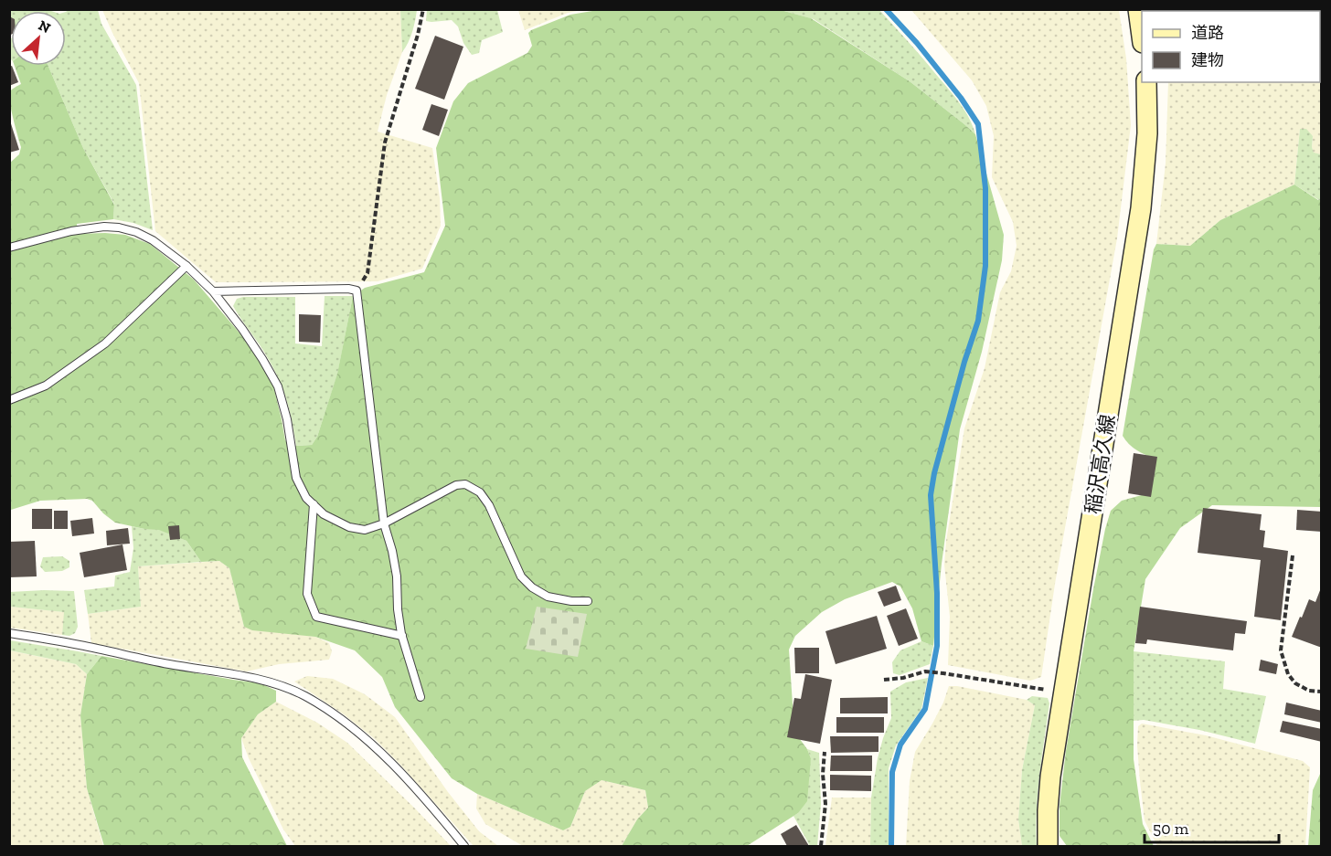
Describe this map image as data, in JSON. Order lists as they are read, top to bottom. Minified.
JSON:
{"streets":{"main road":["稲沢高久線"]},"legend":["道路","建物"],"scale_bar":"50 m","north":"top right"}
